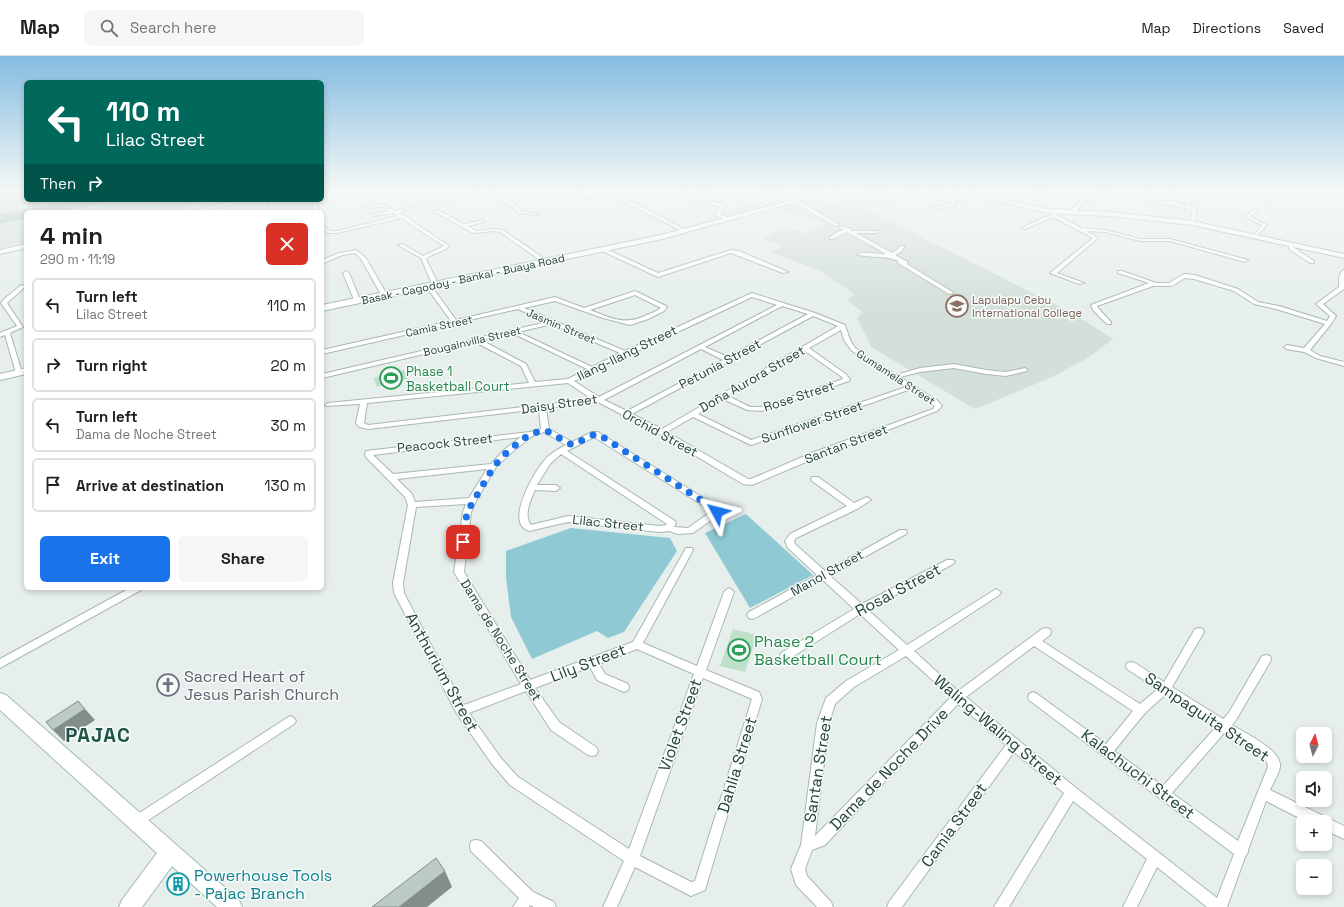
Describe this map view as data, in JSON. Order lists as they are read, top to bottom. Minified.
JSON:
{"streets":{"street":["Basak - Cagodoy - Bankal - Buaya Road","Camia Street","Jasmin Street","Bougainvilla Street","Ilang-Ilang Street","Petunia Street","Gumamela Street","Doña Aurora Street","Rose Street","Daisy Street","Sunflower Street","Orchid Street","Peacock Street","Santan Street","Lilac Street","Manol Street","Rosal Street","Dama de Noche Street","Lily Street","Anthurium Street","Sampaguita Street","Violet Street","Waling-Waling Street","Dahlia Street","Dama de Noche Drive","Kalachuchi Street"]},"crossings":[["Camia Street","Jasmin Street"],["Camia Street","Waling-Waling Street"],["Jasmin Street","Bougainvilla Street"],["Jasmin Street","Ilang-Ilang Street"],["Ilang-Ilang Street","Daisy Street"],["Ilang-Ilang Street","Orchid Street"],["Petunia Street","Orchid Street"],["Gumamela Street","Doña Aurora Street"],["Gumamela Street","Sunflower Street"],["Gumamela Street","Santan Street"],["Doña Aurora Street","Rose Street"],["Doña Aurora Street","Sunflower Street"],["Doña Aurora Street","Orchid Street"],["Daisy Street","Orchid Street"],["Orchid Street","Santan Street"],["Peacock Street","Dama de Noche Street"],["Santan Street","Waling-Waling Street"],["Santan Street","Dama de Noche Drive"],["Manol Street","Waling-Waling Street"],["Rosal Street","Waling-Waling Street"],["Dama de Noche Street","Lily Street"],["Lily Street","Anthurium Street"],["Lily Street","Dahlia Street"],["Anthurium Street","Violet Street"],["Anthurium Street","Dahlia Street"],["Sampaguita Street","Waling-Waling Street"],["Sampaguita Street","Kalachuchi Street"],["Violet Street","Dahlia Street"],["Waling-Waling Street","Dama de Noche Drive"]],"districts":["PAJAC"],"places":{"school or university":["Lapulapu Cebu International College"],"sports":["Phase 1 Basketball Court","Phase 2 Basketball Court"],"church":["Sacred Heart of Jesus Parish Church"],"building":["Powerhouse Tools - Pajac Branch"]},"north":"top","page":{"header":"Map","search":"Search here","nav":["Map","Directions","Saved"],"turn":["110 m","Lilac Street"],"then":"Then","heading":["4 min","290 m · 11:19"],"list":[{"name":"Turn left","note":"Lilac Street","value":"110 m"},{"name":"Turn right","value":"20 m"},{"name":"Turn left","note":"Dama de Noche Street","value":"30 m"},{"name":"Arrive at destination","value":"130 m"}],"buttons":["Exit","Share"],"map_buttons":["+","−"]}}
